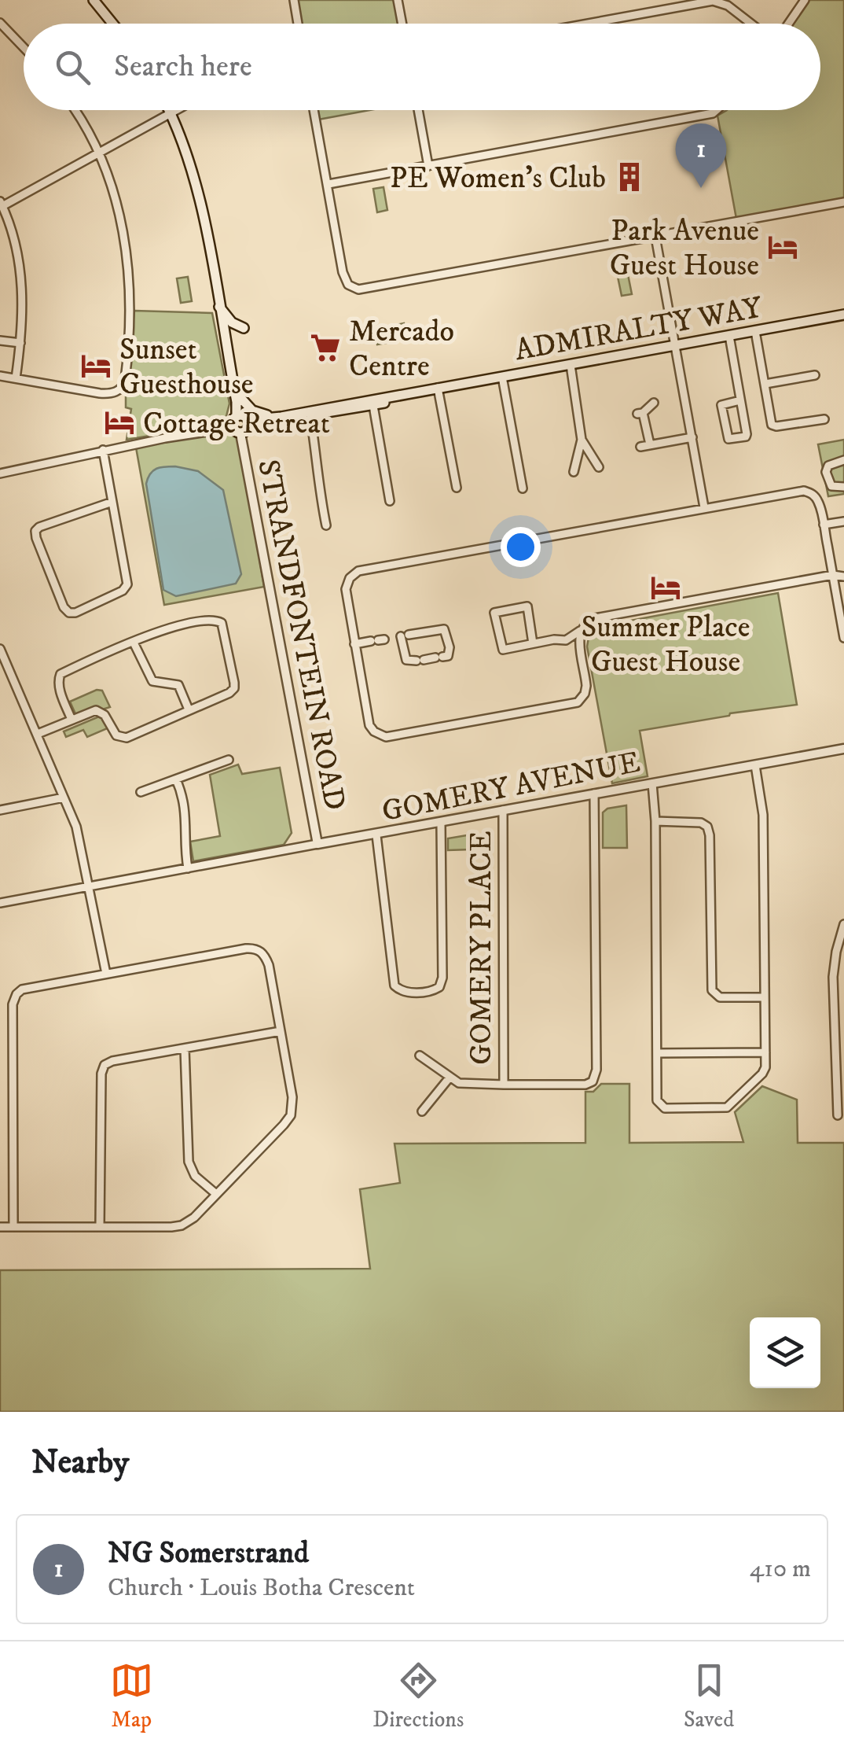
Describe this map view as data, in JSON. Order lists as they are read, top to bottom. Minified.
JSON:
{"streets":{"main road":["ADMIRALTY WAY","STRANDFONTEIN ROAD"],"street":["GOMERY AVENUE","GOMERY PLACE"]},"crossings":[["ADMIRALTY WAY","STRANDFONTEIN ROAD"],["STRANDFONTEIN ROAD","GOMERY AVENUE"],["GOMERY AVENUE","GOMERY PLACE"]],"places":{"building":["PE Women’s Club"],"hotel":["Park Avenue Guest House","Sunset Guesthouse","Cottage Retreat","Summer Place Guest House"],"supermarket":["Mercado Centre"]},"page":{"search":"Search here","pins":"1","heading":"Nearby","list":[{"mark":"1","name":"NG Somerstrand","note":"Church · Louis Botha Crescent","value":"410 m"}],"nav":["Map","Directions","Saved"]}}
